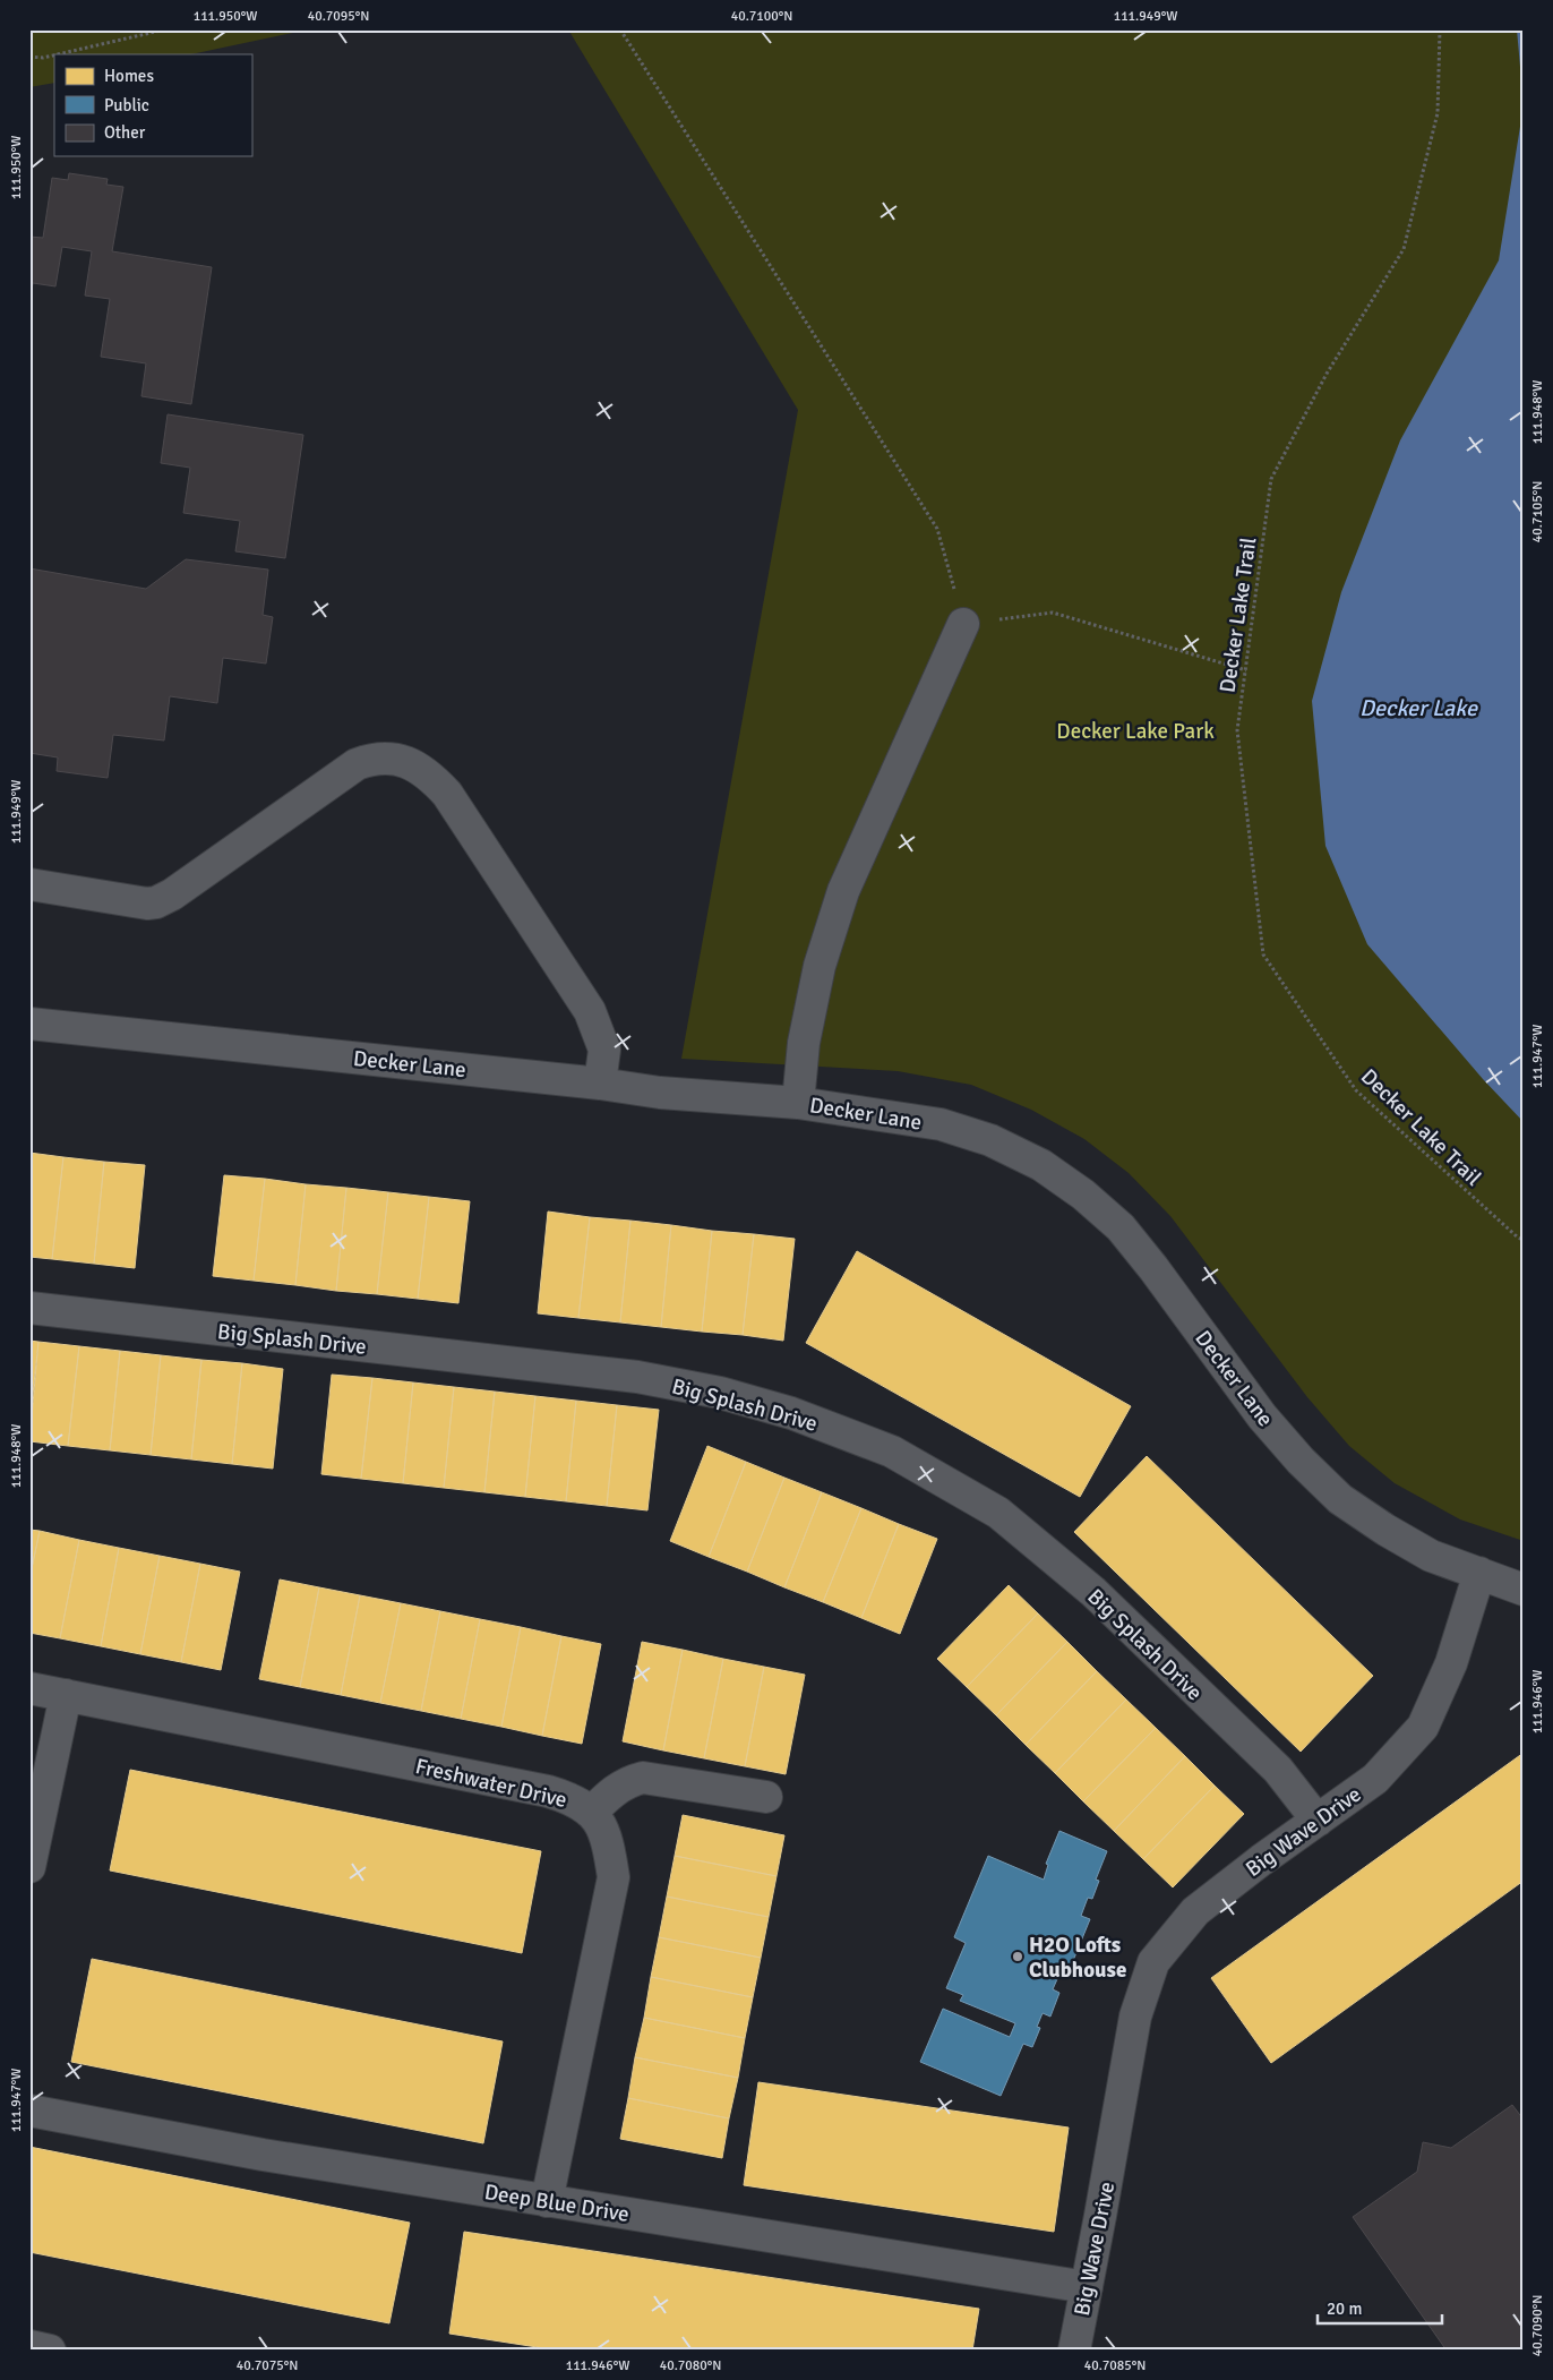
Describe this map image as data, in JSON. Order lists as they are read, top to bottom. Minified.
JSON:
{"streets":{"street":["Decker Lane","Big Splash Drive","Freshwater Drive","Big Wave Drive","Deep Blue Drive"],"path":["Decker Lake Trail"]},"crossings":[["Decker Lane","Big Wave Drive"],["Big Splash Drive","Big Wave Drive"],["Freshwater Drive","Deep Blue Drive"],["Big Wave Drive","Deep Blue Drive"]],"water":["Decker Lake"],"parks":["Decker Lake Park"],"places":["H2O Lofts Clubhouse"],"legend":["Homes","Public","Other"],"scale_bar":"20 m","coordinates":["111.950°W","40.7095°N","40.7100°N","111.949°W","111.948°W","40.7105°N","111.947°W","111.946°W","40.7090°N","40.7075°N","40.7080°N","40.7085°N"]}
